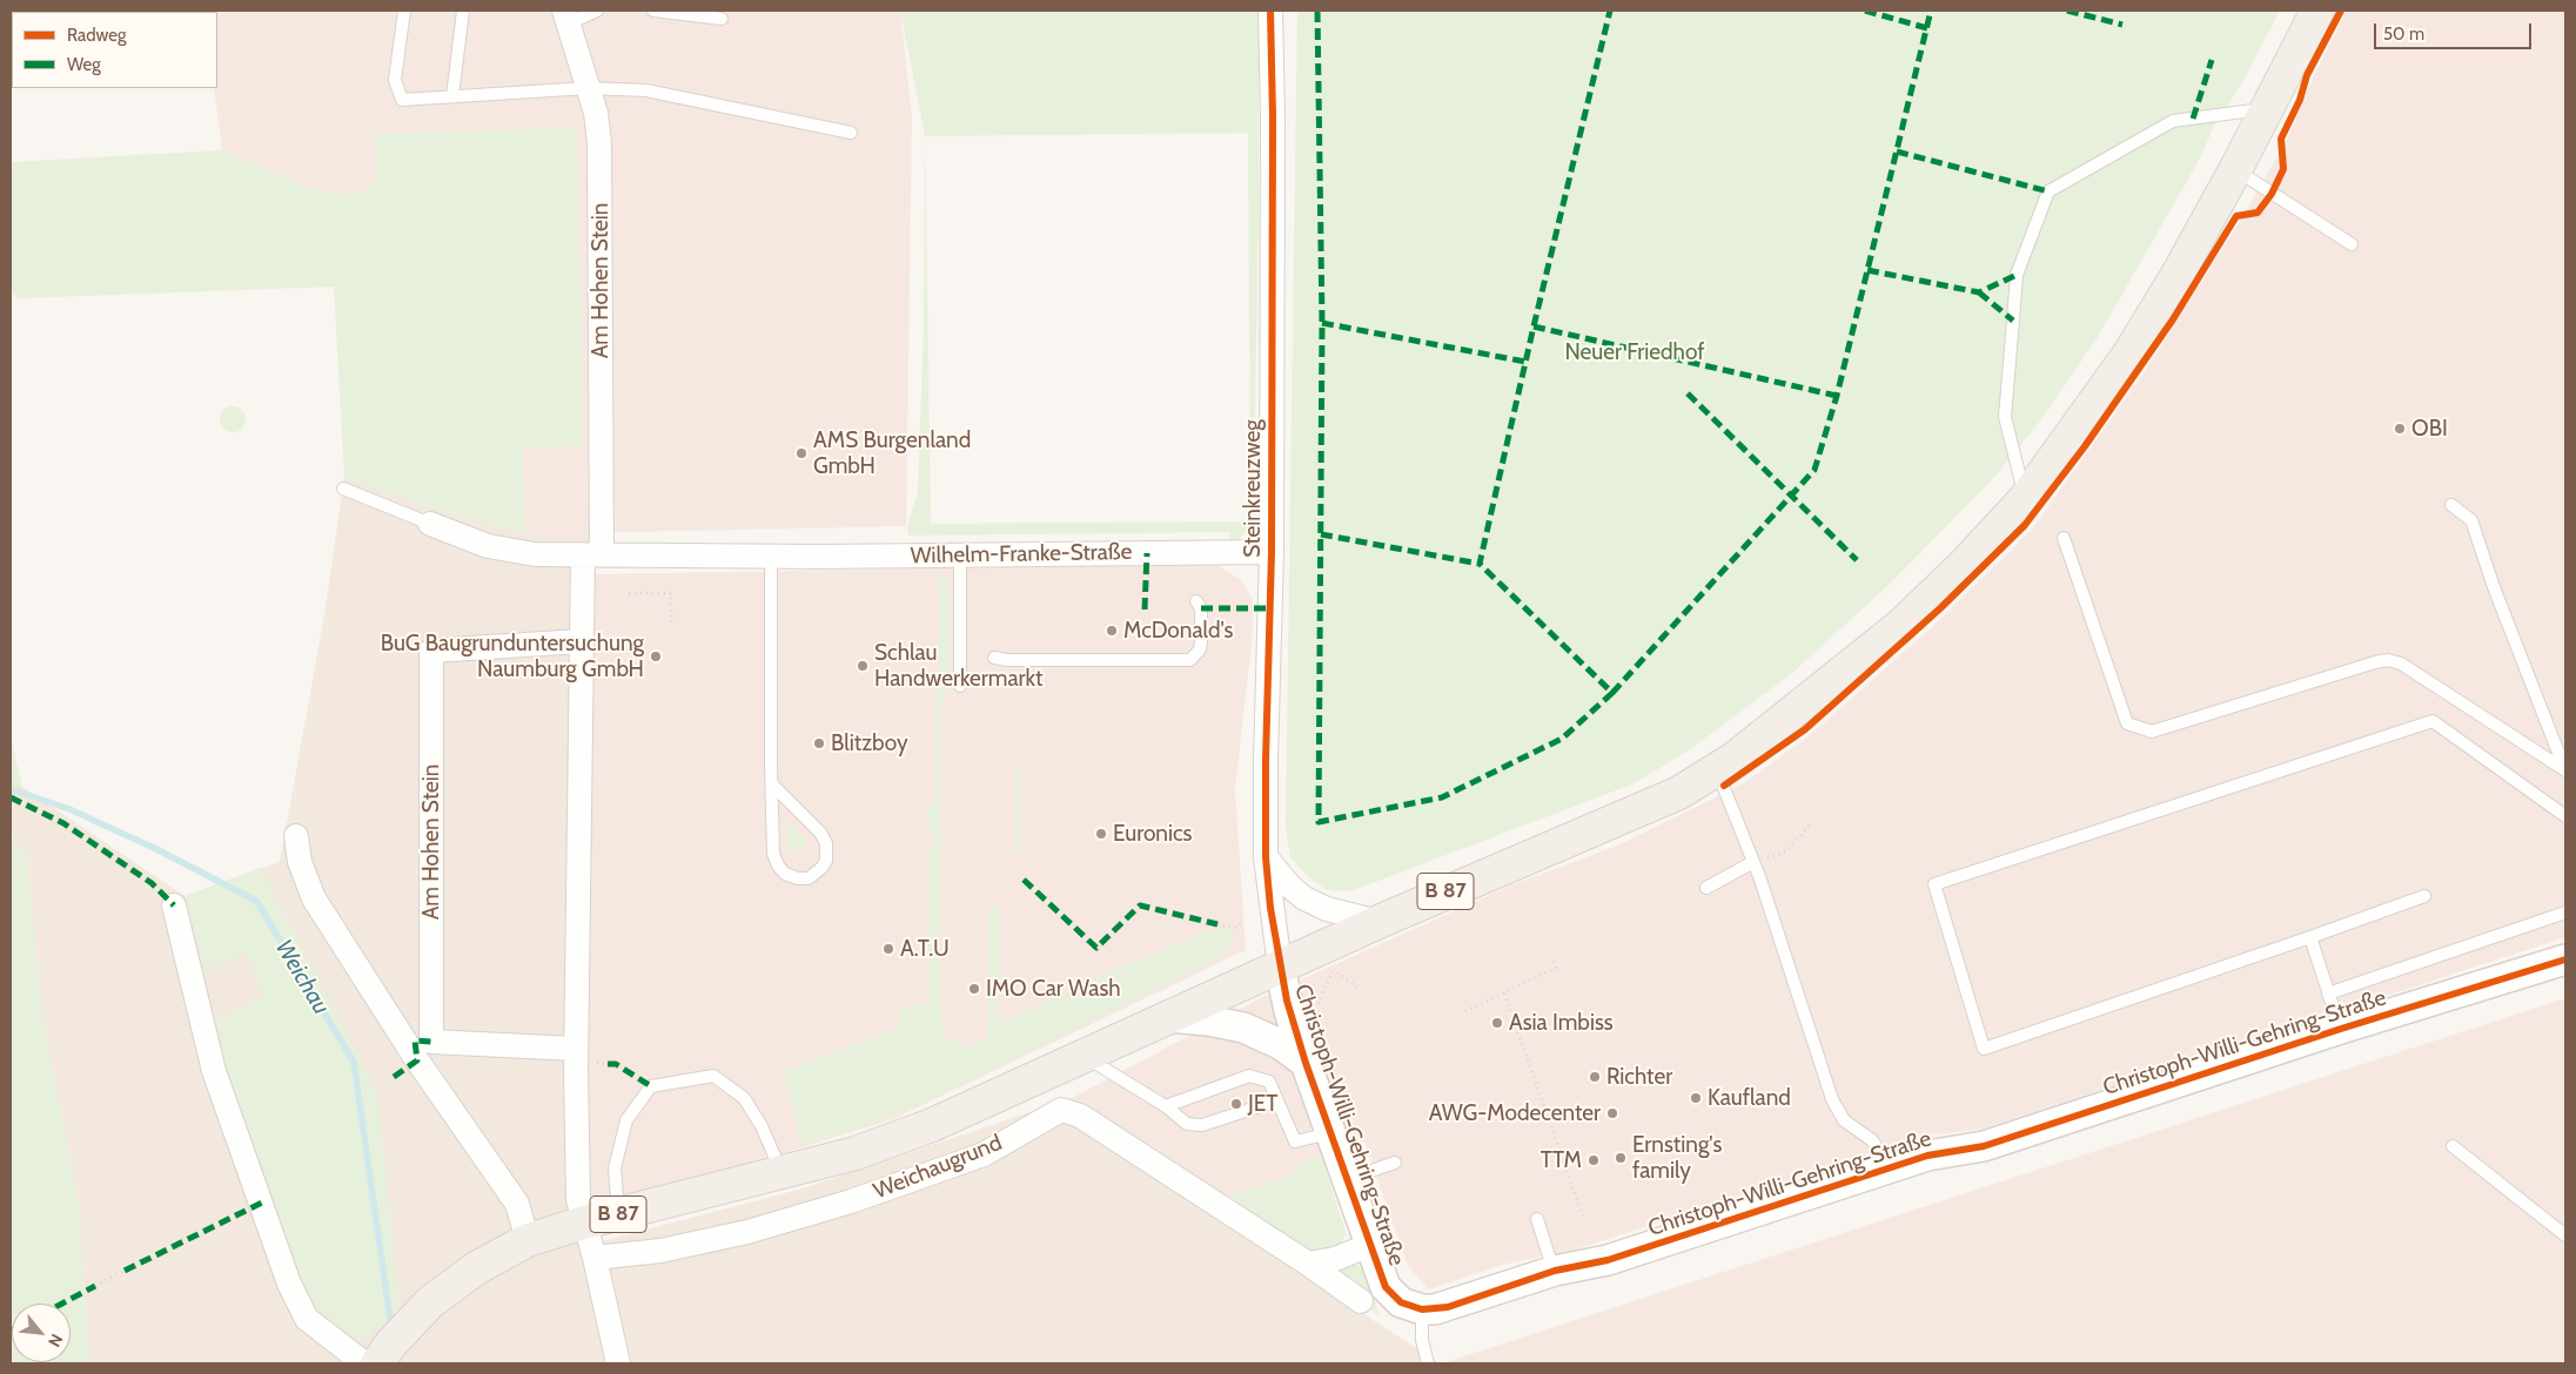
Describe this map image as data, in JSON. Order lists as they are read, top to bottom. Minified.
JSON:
{"streets":{"main road":["B 87"],"street":["Am Hohen Stein","Steinkreuzweg","Wilhelm-Franke-Straße","Christoph-Willi-Gehring-Straße","Weichaugrund"]},"crossings":[["Am Hohen Stein","Wilhelm-Franke-Straße"],["Am Hohen Stein","B 87"],["Steinkreuzweg","Wilhelm-Franke-Straße"],["Steinkreuzweg","B 87"],["Steinkreuzweg","Christoph-Willi-Gehring-Straße"],["B 87","Christoph-Willi-Gehring-Straße"]],"water":["Weichau"],"parks":["Neuer Friedhof"],"places":["OBI","AMS Burgenland GmbH","McDonald's","BuG Baugrunduntersuchung Naumburg GmbH","Schlau Handwerkermarkt","Blitzboy","Euronics","A.T.U","IMO Car Wash","Asia Imbiss","Richter","Kaufland","JET","AWG-Modecenter","Ernsting's family","TTM"],"legend":["Radweg","Weg"],"scale_bar":"50 m","north":"bottom right"}
